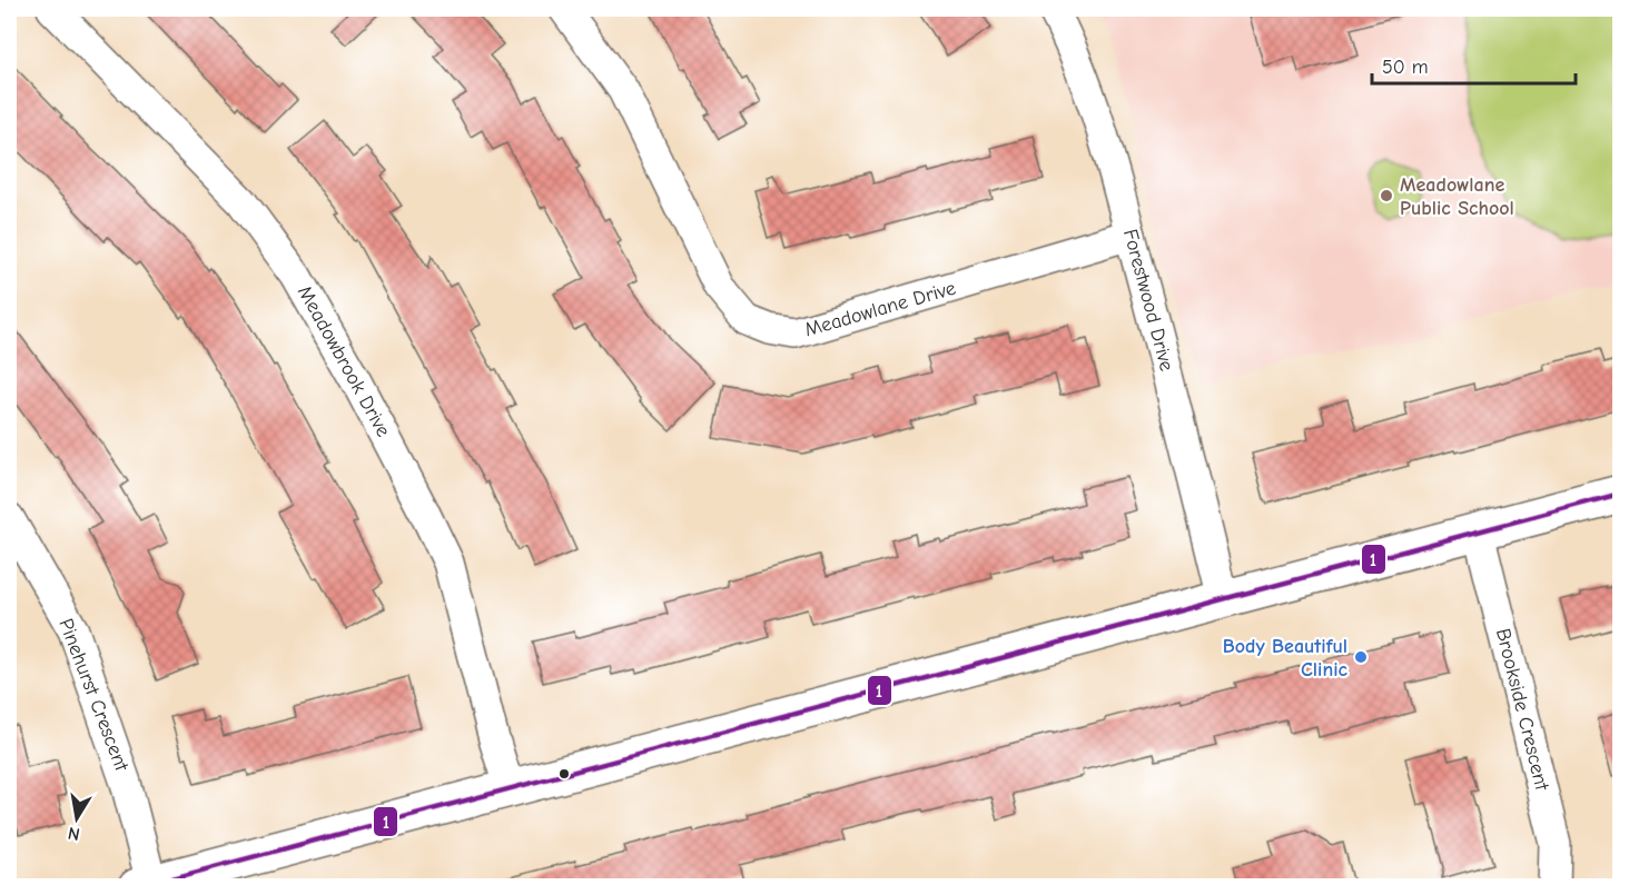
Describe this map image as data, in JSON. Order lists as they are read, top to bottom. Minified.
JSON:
{"streets":{"street":["Forestwood Drive","Meadowlane Drive","Meadowbrook Drive","Pinehurst Crescent","Brookside Crescent"]},"crossings":[["Forestwood Drive","Meadowlane Drive"]],"places":["Meadowlane Public School","Body Beautiful Clinic"],"lines":["transit line 1"],"scale_bar":"50 m","north":"bottom"}
